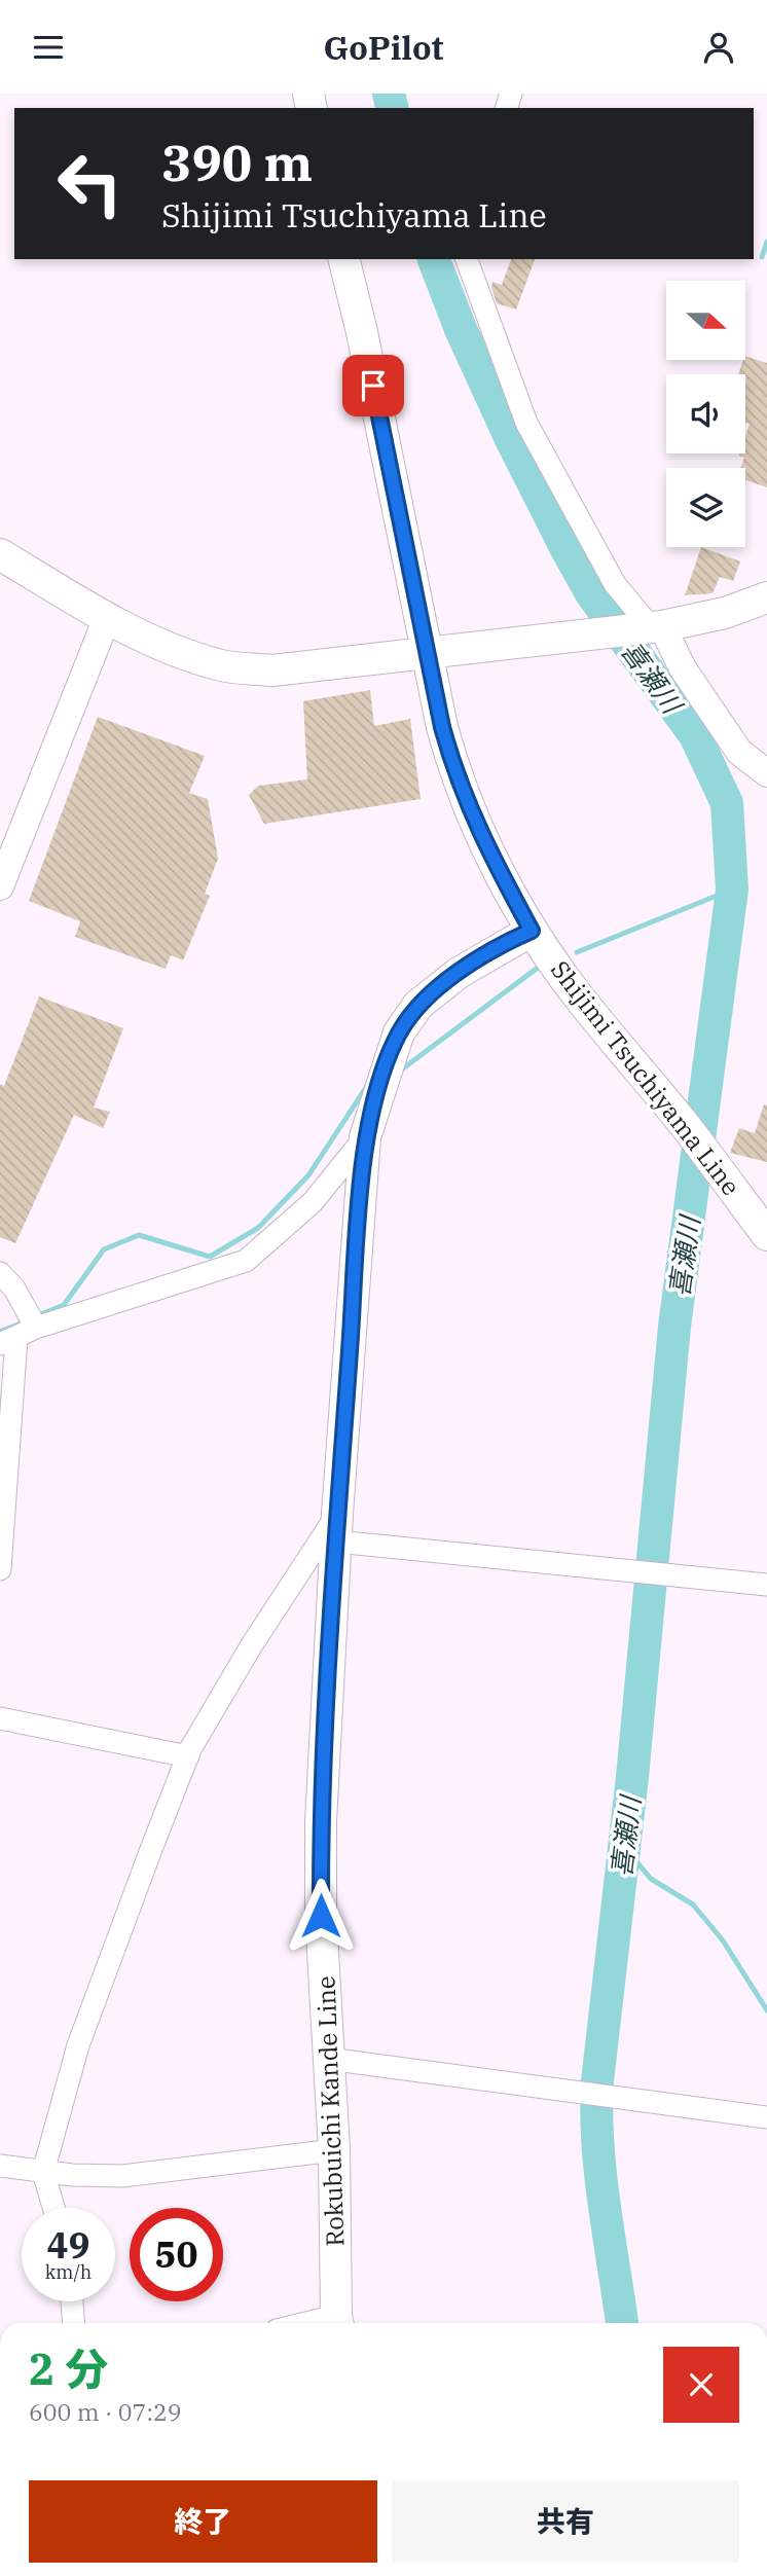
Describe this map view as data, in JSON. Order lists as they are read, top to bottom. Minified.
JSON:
{"streets":{"main road":["Shijimi Tsuchiyama Line","Rokubuichi Kande Line"]},"crossings":[["Shijimi Tsuchiyama Line","Rokubuichi Kande Line"]],"water":["喜瀬川"],"north":"right","page":{"header":"GoPilot","turn":["390 m","Shijimi Tsuchiyama Line"],"speed":"49 km/h","limit":"50","heading":["2 分","600 m · 07:29"],"buttons":["終了","共有"]}}
